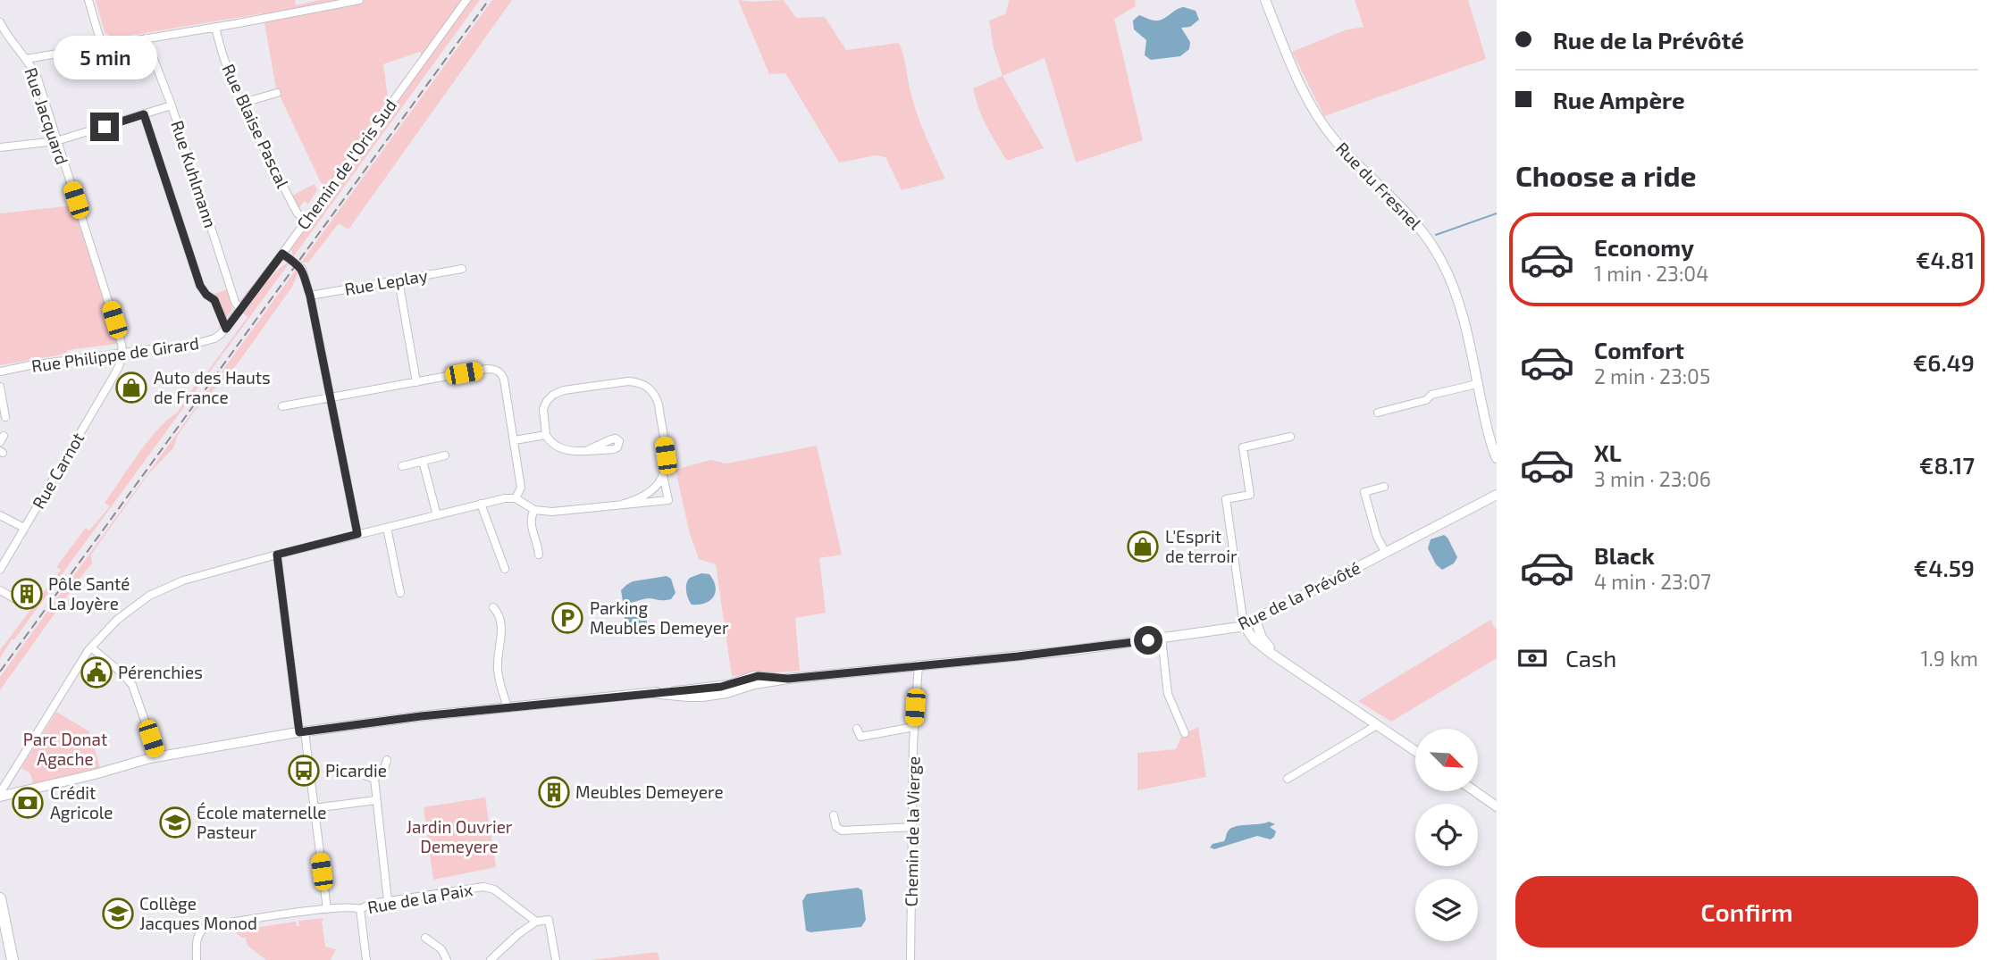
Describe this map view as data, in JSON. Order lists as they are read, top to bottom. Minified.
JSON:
{"streets":{"street":["Rue Jacquard","Rue Blaise Pascal","Chemin de l'Oris Sud","Rue Kuhlmann","Rue du Fresnel","Rue Leplay","Rue Philippe de Girard","Rue Carnot","Rue de la Prévôté","Chemin de la Vierge","Rue de la Paix"]},"crossings":[["Rue Jacquard","Rue Philippe de Girard"],["Rue Jacquard","Rue Carnot"],["Rue Blaise Pascal","Chemin de l'Oris Sud"],["Chemin de l'Oris Sud","Rue Kuhlmann"],["Chemin de l'Oris Sud","Rue Philippe de Girard"],["Rue Philippe de Girard","Rue Carnot"],["Rue de la Prévôté","Chemin de la Vierge"]],"parks":["Parc Donat Agache","Jardin Ouvrier Demeyere"],"places":{"shop":["Auto des Hauts de France","L'Esprit de terroir"],"building":["Pôle Santé La Joyère","Meubles Demeyere"],"parking":["Parking Meubles Demeyer"],"public building":["Pérenchies"],"bus stop":["Picardie"],"bank":["Crédit Agricole"],"school or university":["École maternelle Pasteur","Collège Jacques Monod"]},"north":"bottom right","page":{"banner":["Rue de la Prévôté","Rue Ampère"],"bubble":"5 min","heading":"Choose a ride","list":[{"name":"Economy","note":"1 min · 23:04","value":"€4.81"},{"name":"Comfort","note":"2 min · 23:05","value":"€6.49"},{"name":"XL","note":"3 min · 23:06","value":"€8.17"},{"name":"Black","note":"4 min · 23:07","value":"€4.59"}],"pay":["Cash","1.9 km"],"buttons":"Confirm"}}
